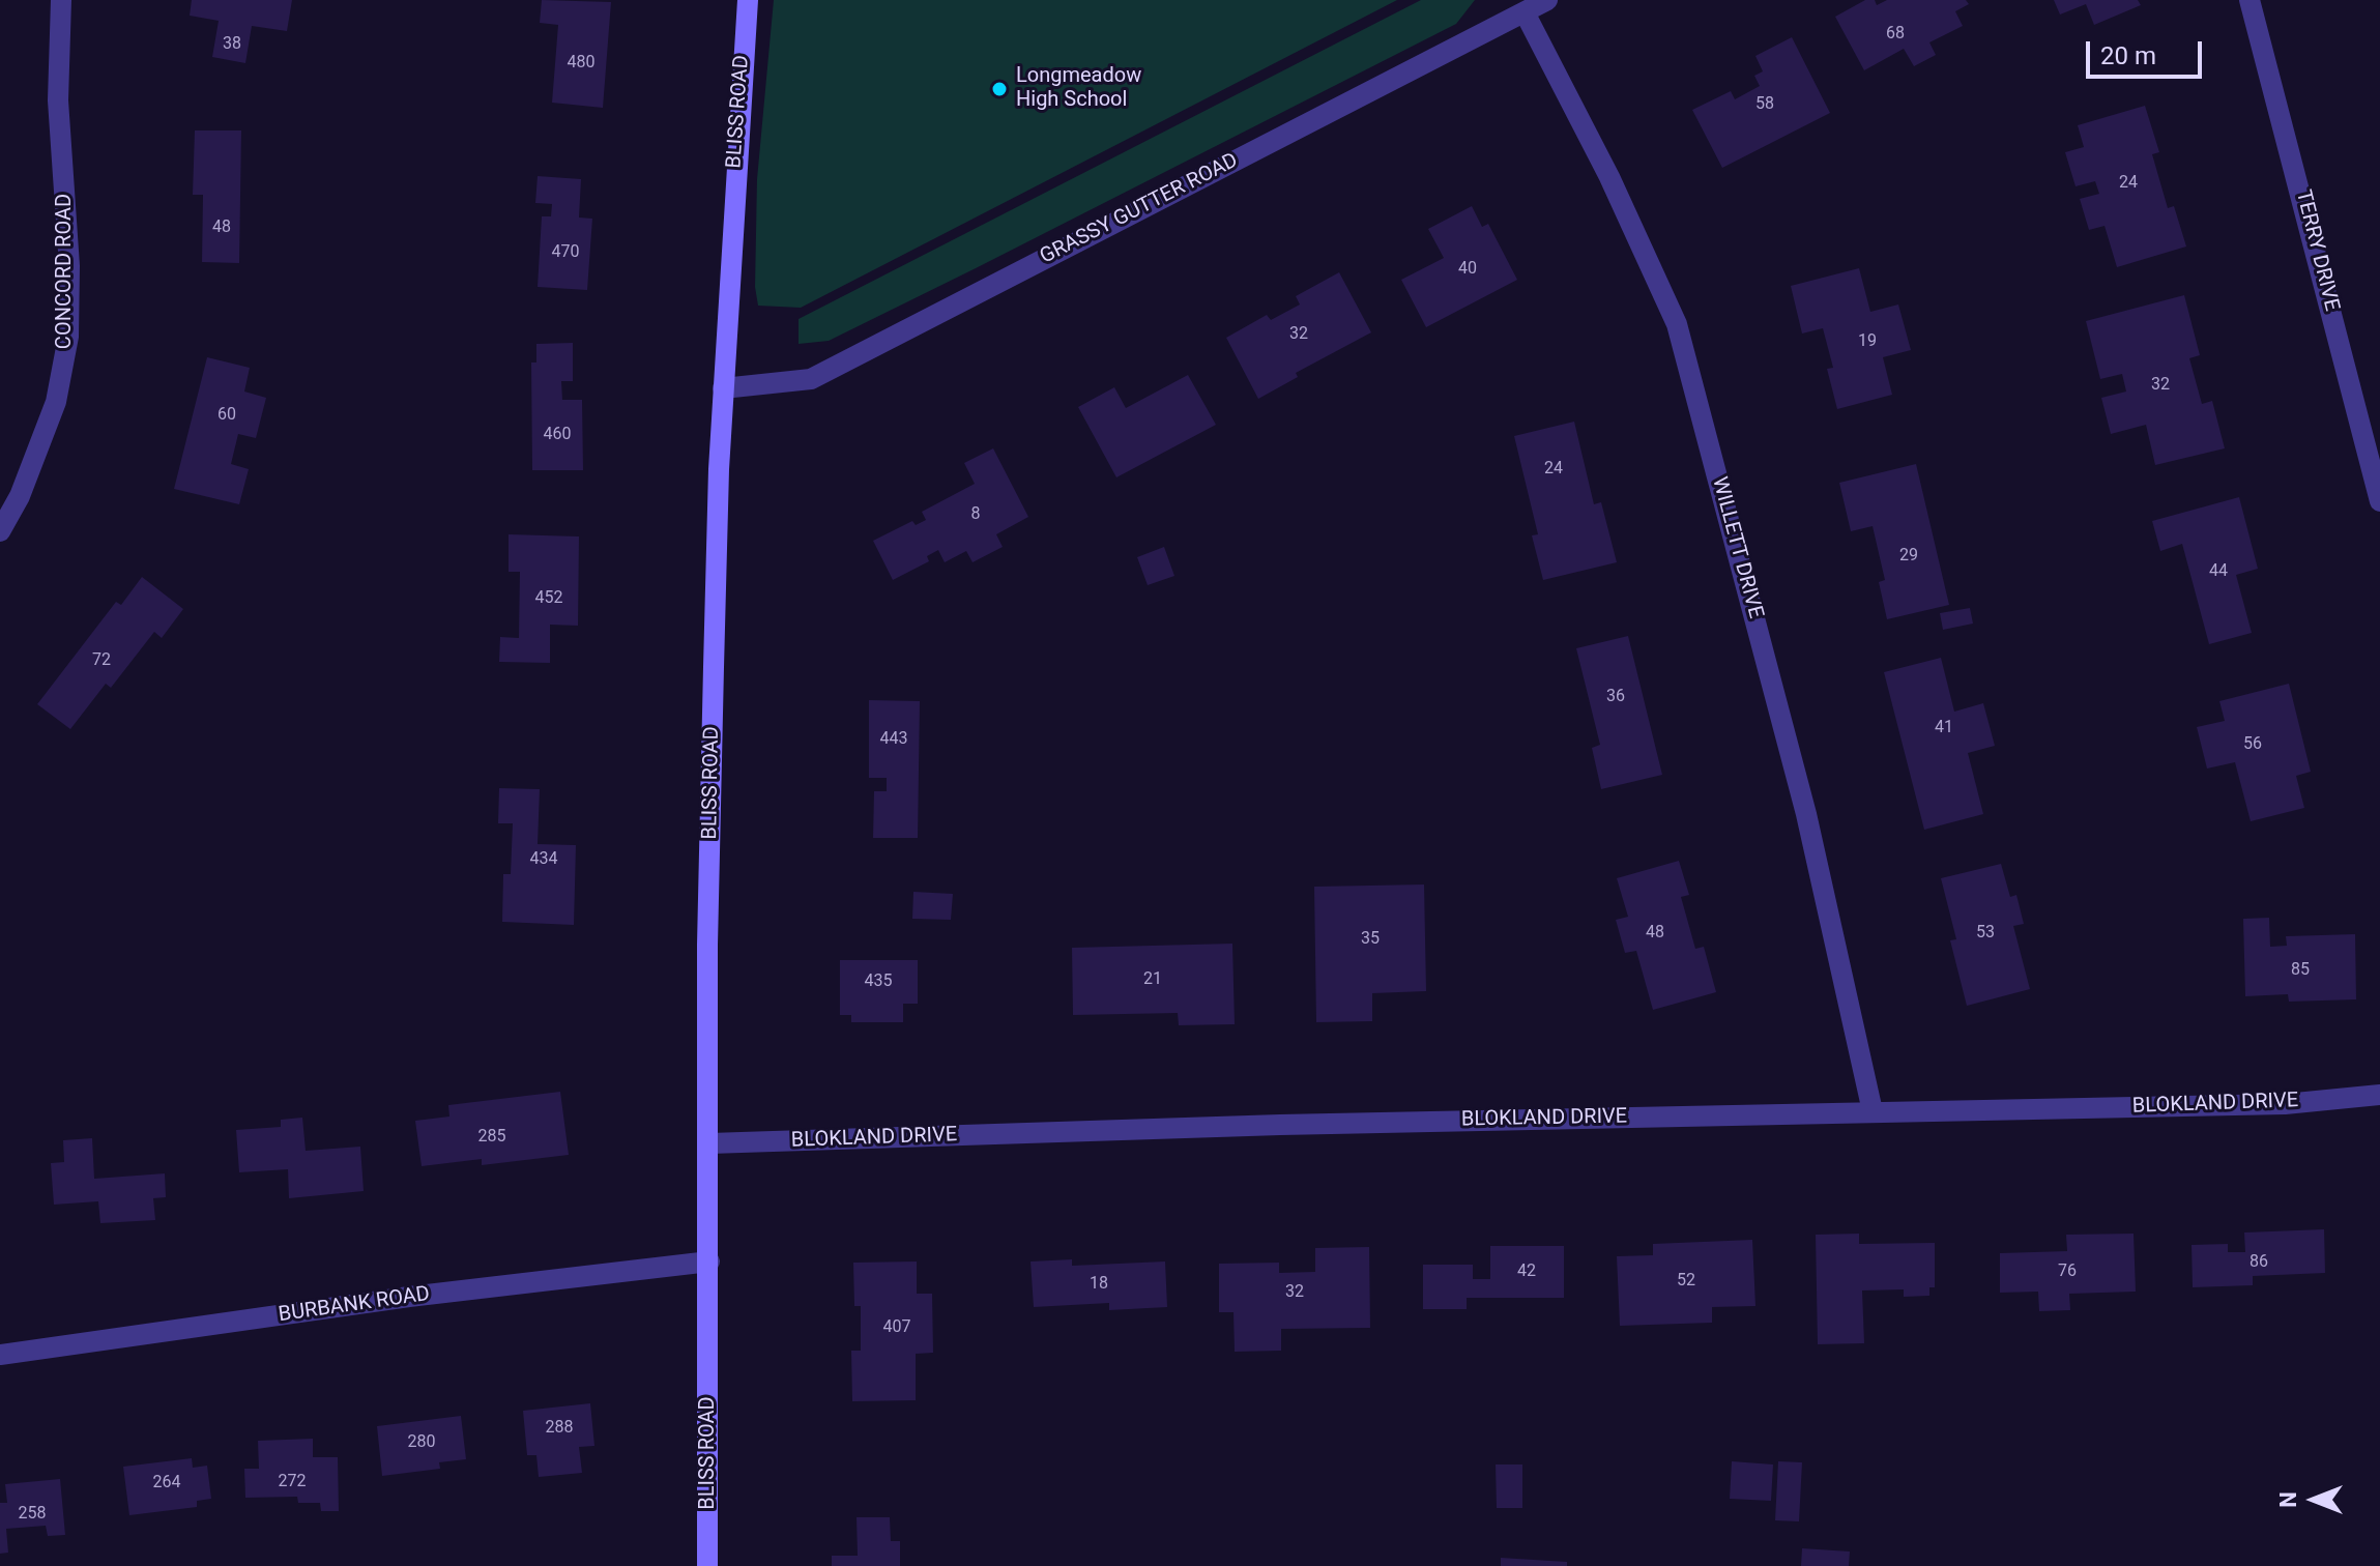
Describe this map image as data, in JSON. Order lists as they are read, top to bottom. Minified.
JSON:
{"streets":{"main road":["BLISS ROAD"],"street":["GRASSY GUTTER ROAD","TERRY DRIVE","CONCORD ROAD","WILLETT DRIVE","BLOKLAND DRIVE","BURBANK ROAD"]},"crossings":[["BLISS ROAD","GRASSY GUTTER ROAD"],["BLISS ROAD","BLOKLAND DRIVE"],["BLISS ROAD","BURBANK ROAD"],["GRASSY GUTTER ROAD","WILLETT DRIVE"],["WILLETT DRIVE","BLOKLAND DRIVE"]],"places":["Longmeadow High School"],"house_numbers":["68","38","480","58","24","48","470","40","32","19","32","60","460","24","8","29","44","452","72","36","41","443","56","434","48","53","35","85","21","435","285","86","42","76","52","18","32","407","288","280","272","264","258"],"scale_bar":"20 m","north":"left"}
